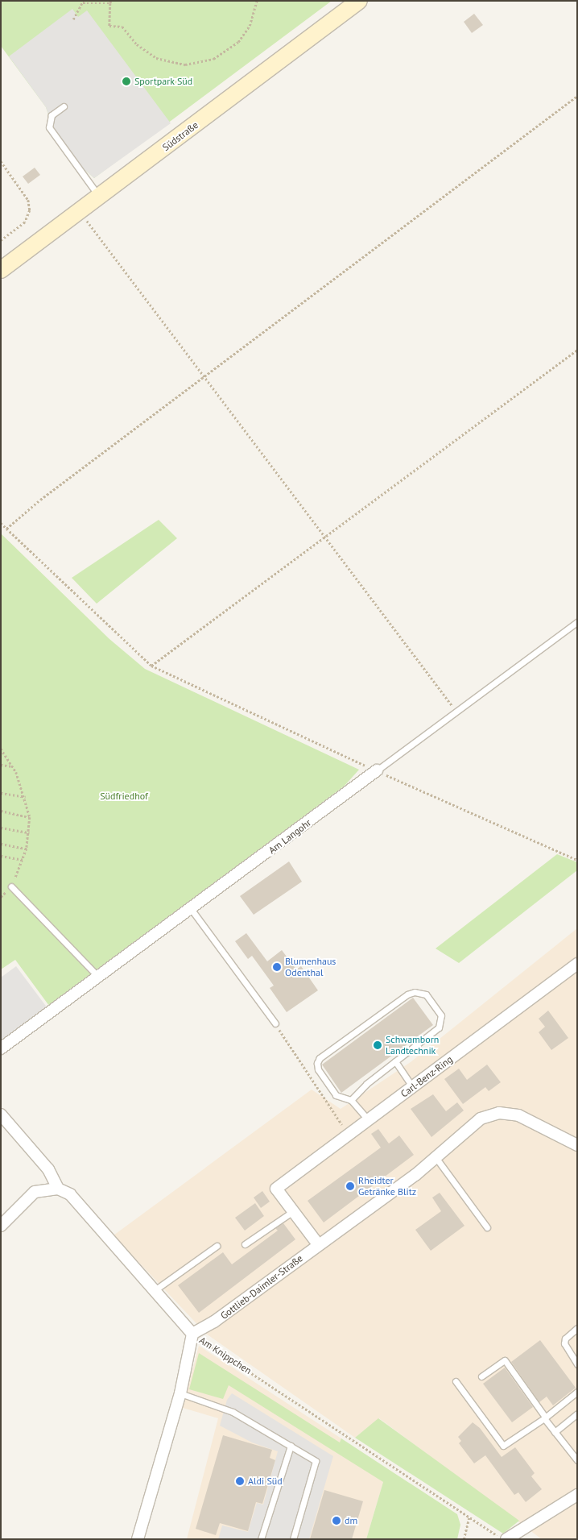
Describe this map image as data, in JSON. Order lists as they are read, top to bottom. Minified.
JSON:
{"streets":{"street":["Südstraße","Am Langohr","Carl-Benz-Ring","Gottlieb-Daimler-Straße","Am Knippchen"]},"crossings":[["Gottlieb-Daimler-Straße","Am Knippchen"]],"parks":["Südfriedhof"],"places":["Sportpark Süd","Blumenhaus Odenthal","Schwamborn Landtechnik","Rheidter Getränke Blitz","Aldi Süd","dm"]}
